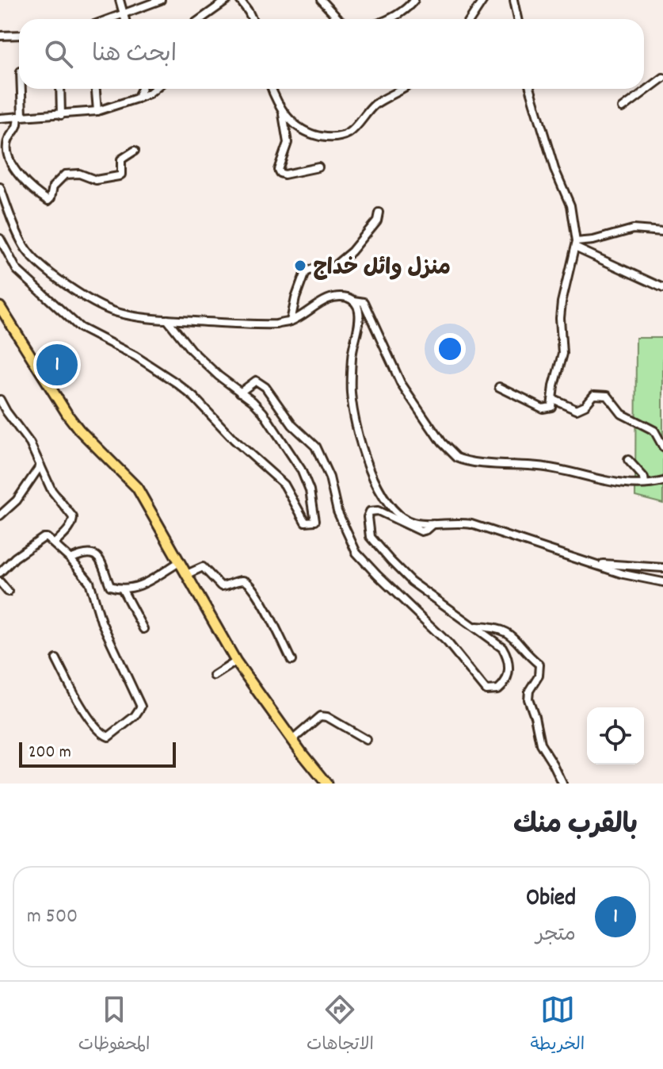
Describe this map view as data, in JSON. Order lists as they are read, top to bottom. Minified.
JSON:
{"places":["منزل وائل خداج"],"scale_bar":"200 m","page":{"search":"ابحث هنا","pins":"1","scale":"200 m","heading":"بالقرب منك","list":[{"mark":"1","name":"Obied","note":"متجر","value":"500 m"}],"nav":["الخريطة","الاتجاهات","المحفوظات"]}}
